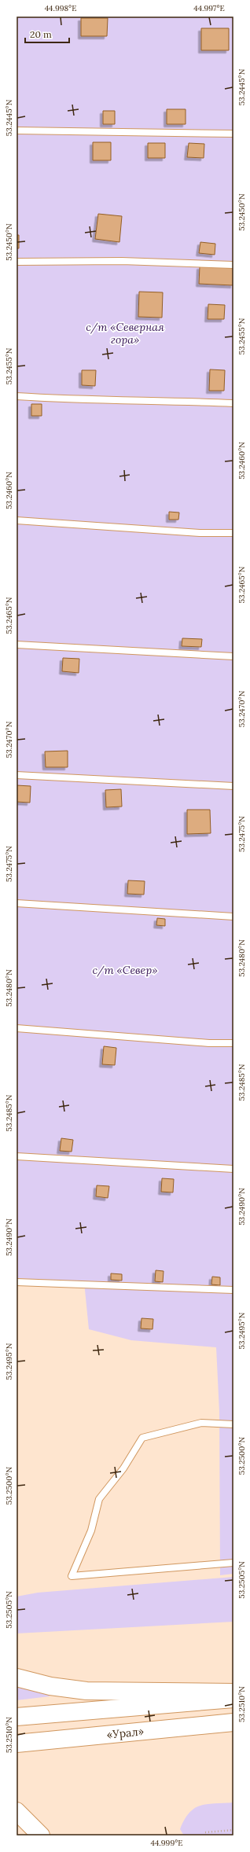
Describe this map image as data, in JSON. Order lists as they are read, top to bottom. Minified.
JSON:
{"streets":{"main road":["«Урал»"]},"parks":["с/т «Северная гора»","с/т «Север»"],"scale_bar":"20 m","coordinates":["44.998°E","44.997°E","53.2445°N","53.2450°N","53.2455°N","53.2460°N","53.2465°N","53.2470°N","53.2475°N","53.2480°N","53.2485°N","53.2490°N","53.2495°N","53.2500°N","53.2505°N","53.2510°N","44.999°E"]}
